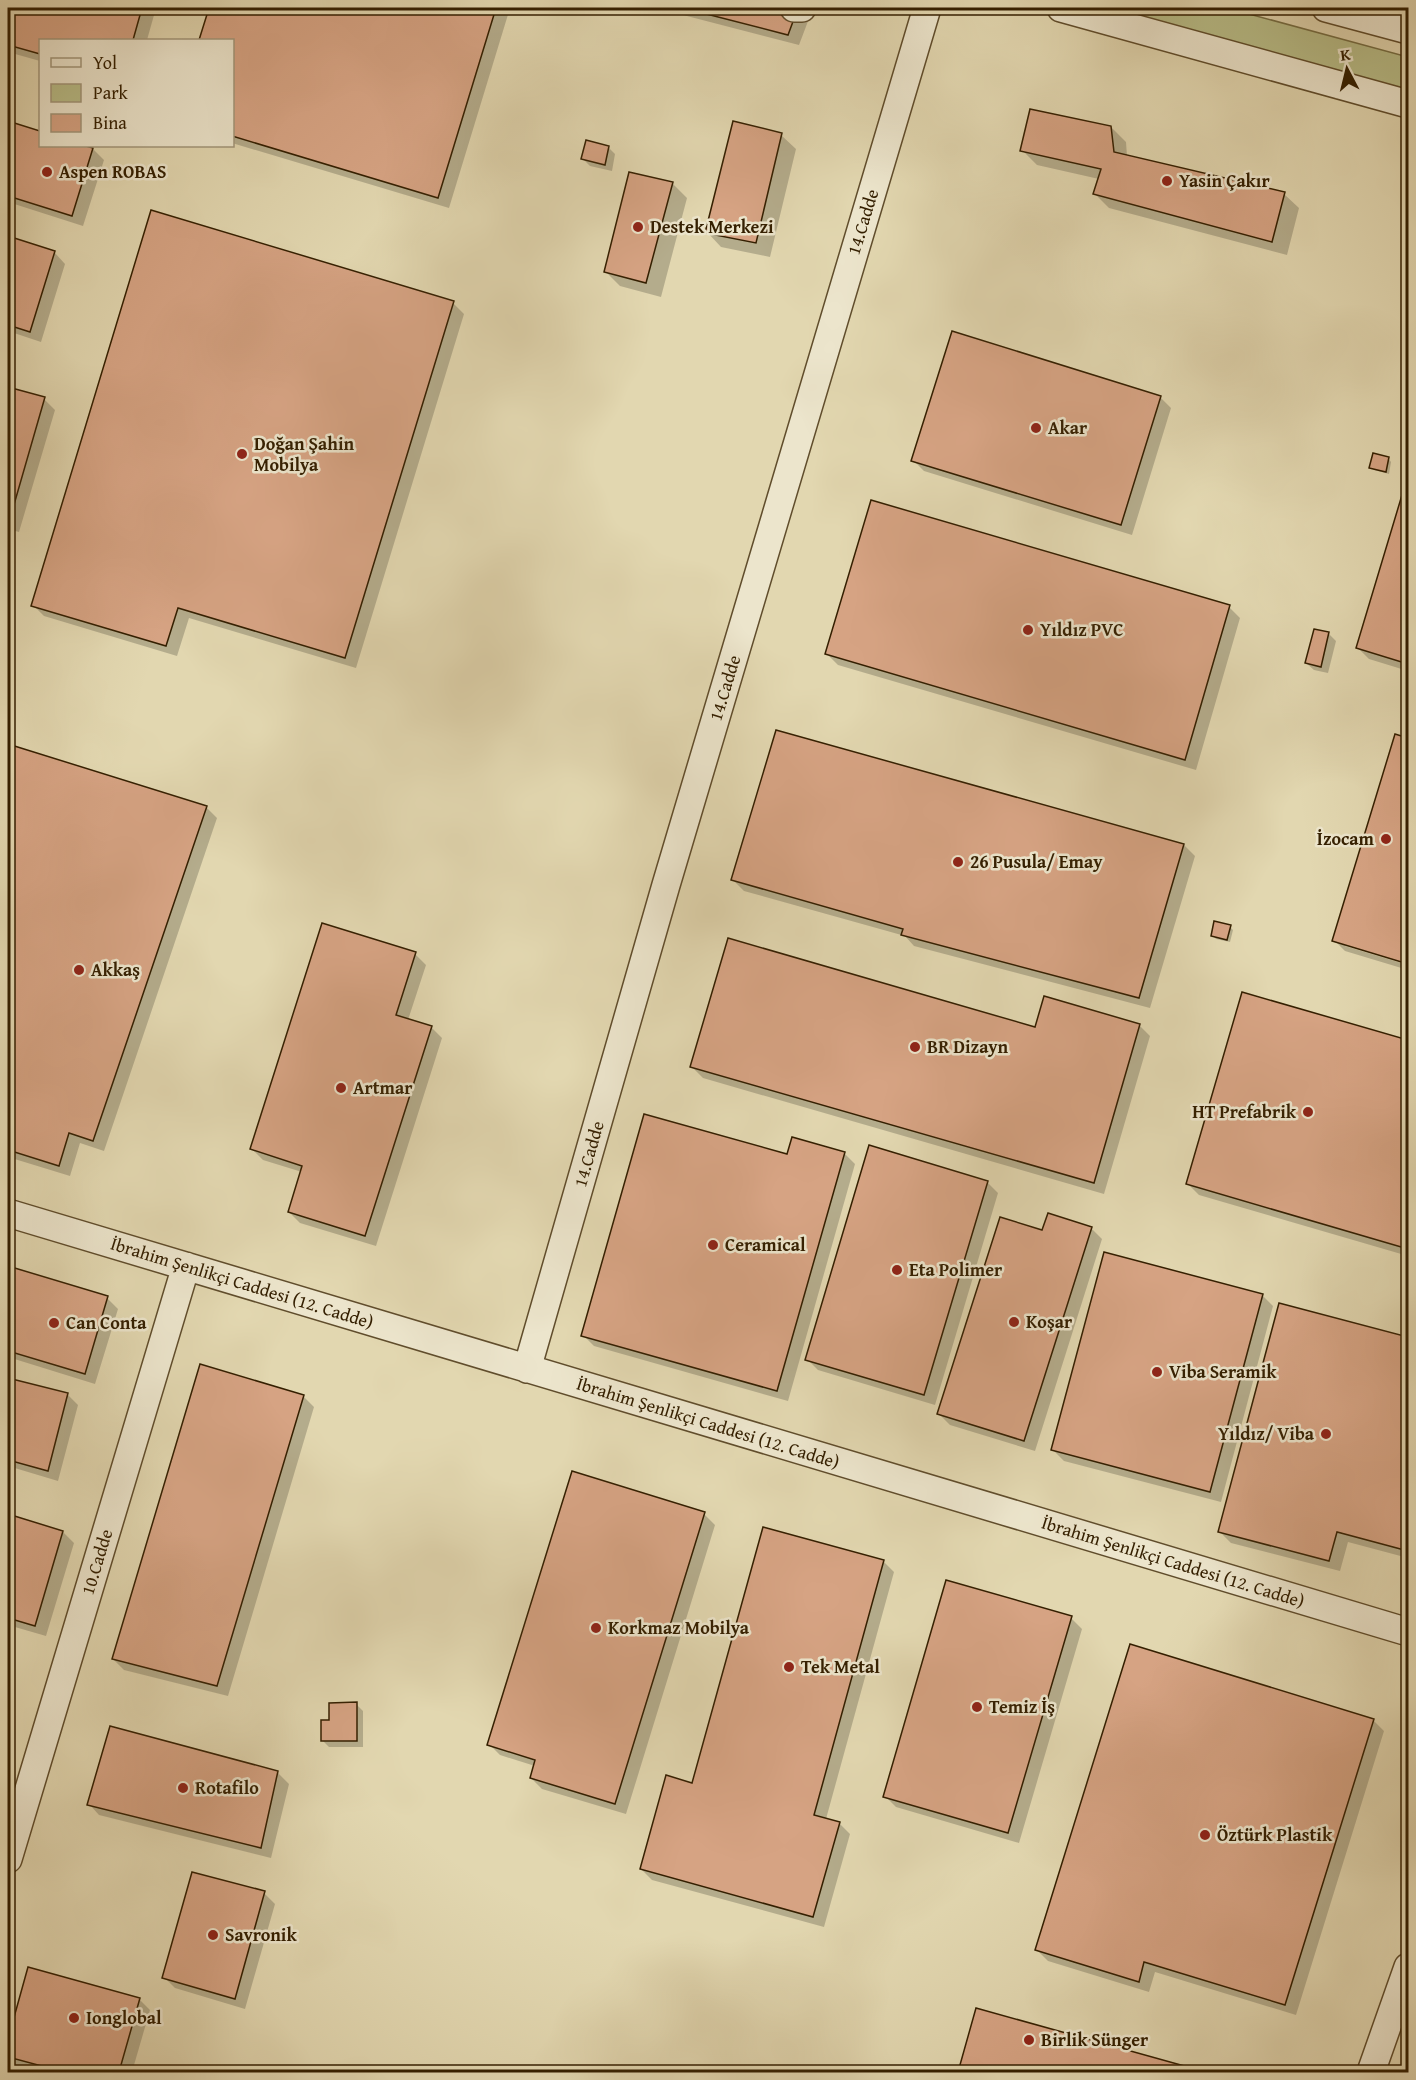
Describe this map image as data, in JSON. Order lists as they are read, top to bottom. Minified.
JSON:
{"streets":{"street":["14.Cadde","İbrahim Şenlikçi Caddesi (12. Cadde)","10.Cadde"]},"crossings":[["14.Cadde","İbrahim Şenlikçi Caddesi (12. Cadde)"],["İbrahim Şenlikçi Caddesi (12. Cadde)","10.Cadde"]],"places":["Aspen ROBAS","Yasin Çakır","Destek Merkezi","Akar","Doğan Şahin Mobilya","Yıldız PVC","İzocam","26 Pusula/ Emay","Akkaş","BR Dizayn","Artmar","HT Prefabrik","Ceramical","Eta Polimer","Koşar","Can Conta","Viba Seramik","Yıldız/ Viba","Korkmaz Mobilya","Tek Metal","Temiz İş","Rotafilo","Öztürk Plastik","Savronik","Ionglobal","Birlik Sünger"],"legend":["Yol","Park","Bina"],"north":"top"}
